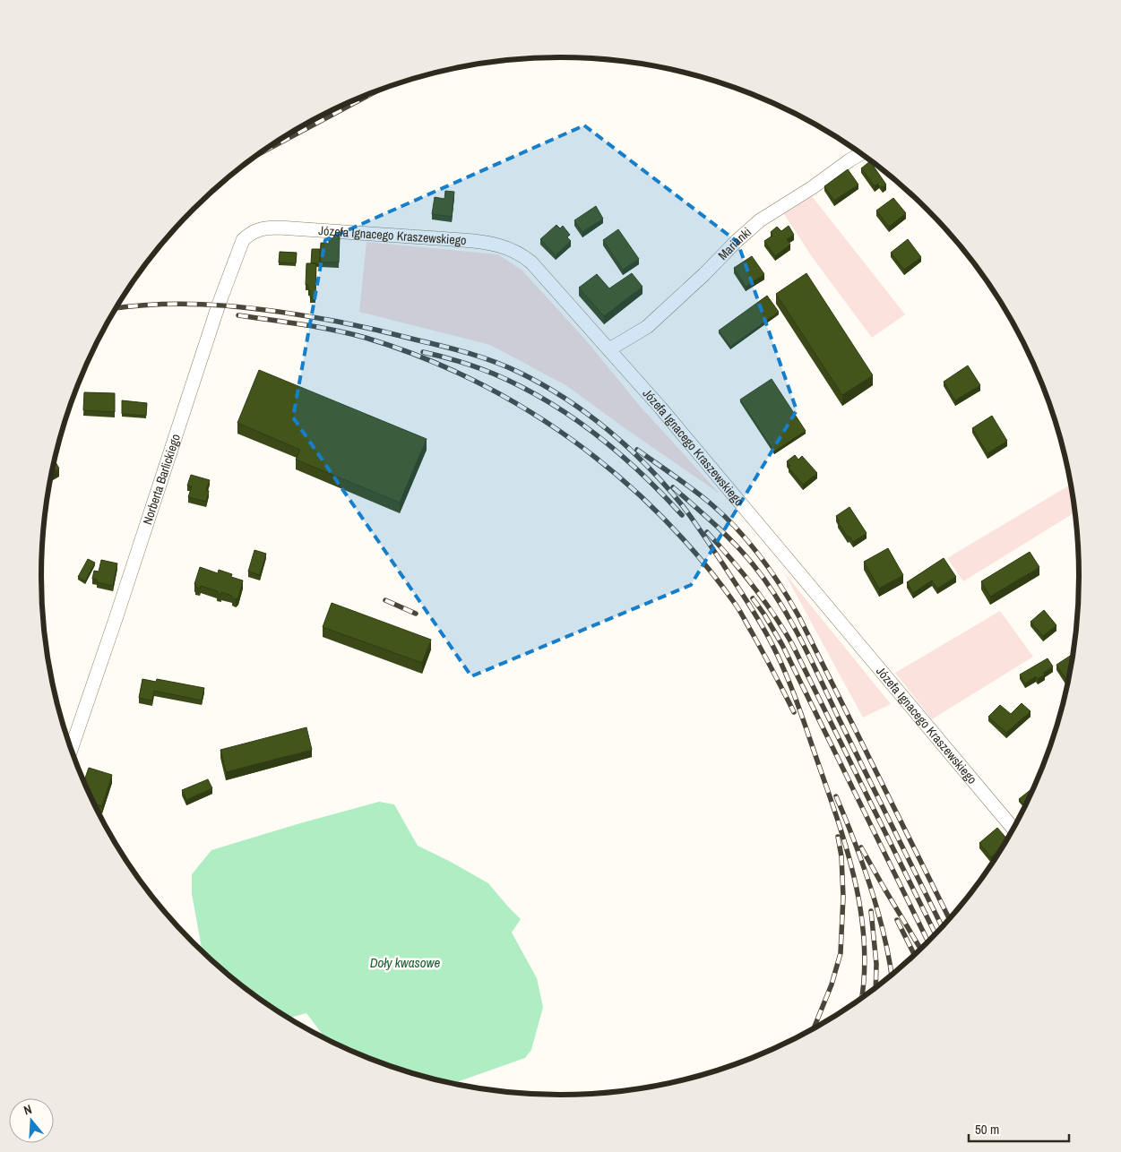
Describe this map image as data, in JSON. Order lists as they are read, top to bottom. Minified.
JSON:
{"streets":{"street":["Józefa Ignacego Kraszewskiego","Marianki","Norberta Barlickiego"]},"crossings":[["Józefa Ignacego Kraszewskiego","Marianki"],["Józefa Ignacego Kraszewskiego","Norberta Barlickiego"]],"water":["Doły kwasowe"],"scale_bar":"50 m","north":"top"}
